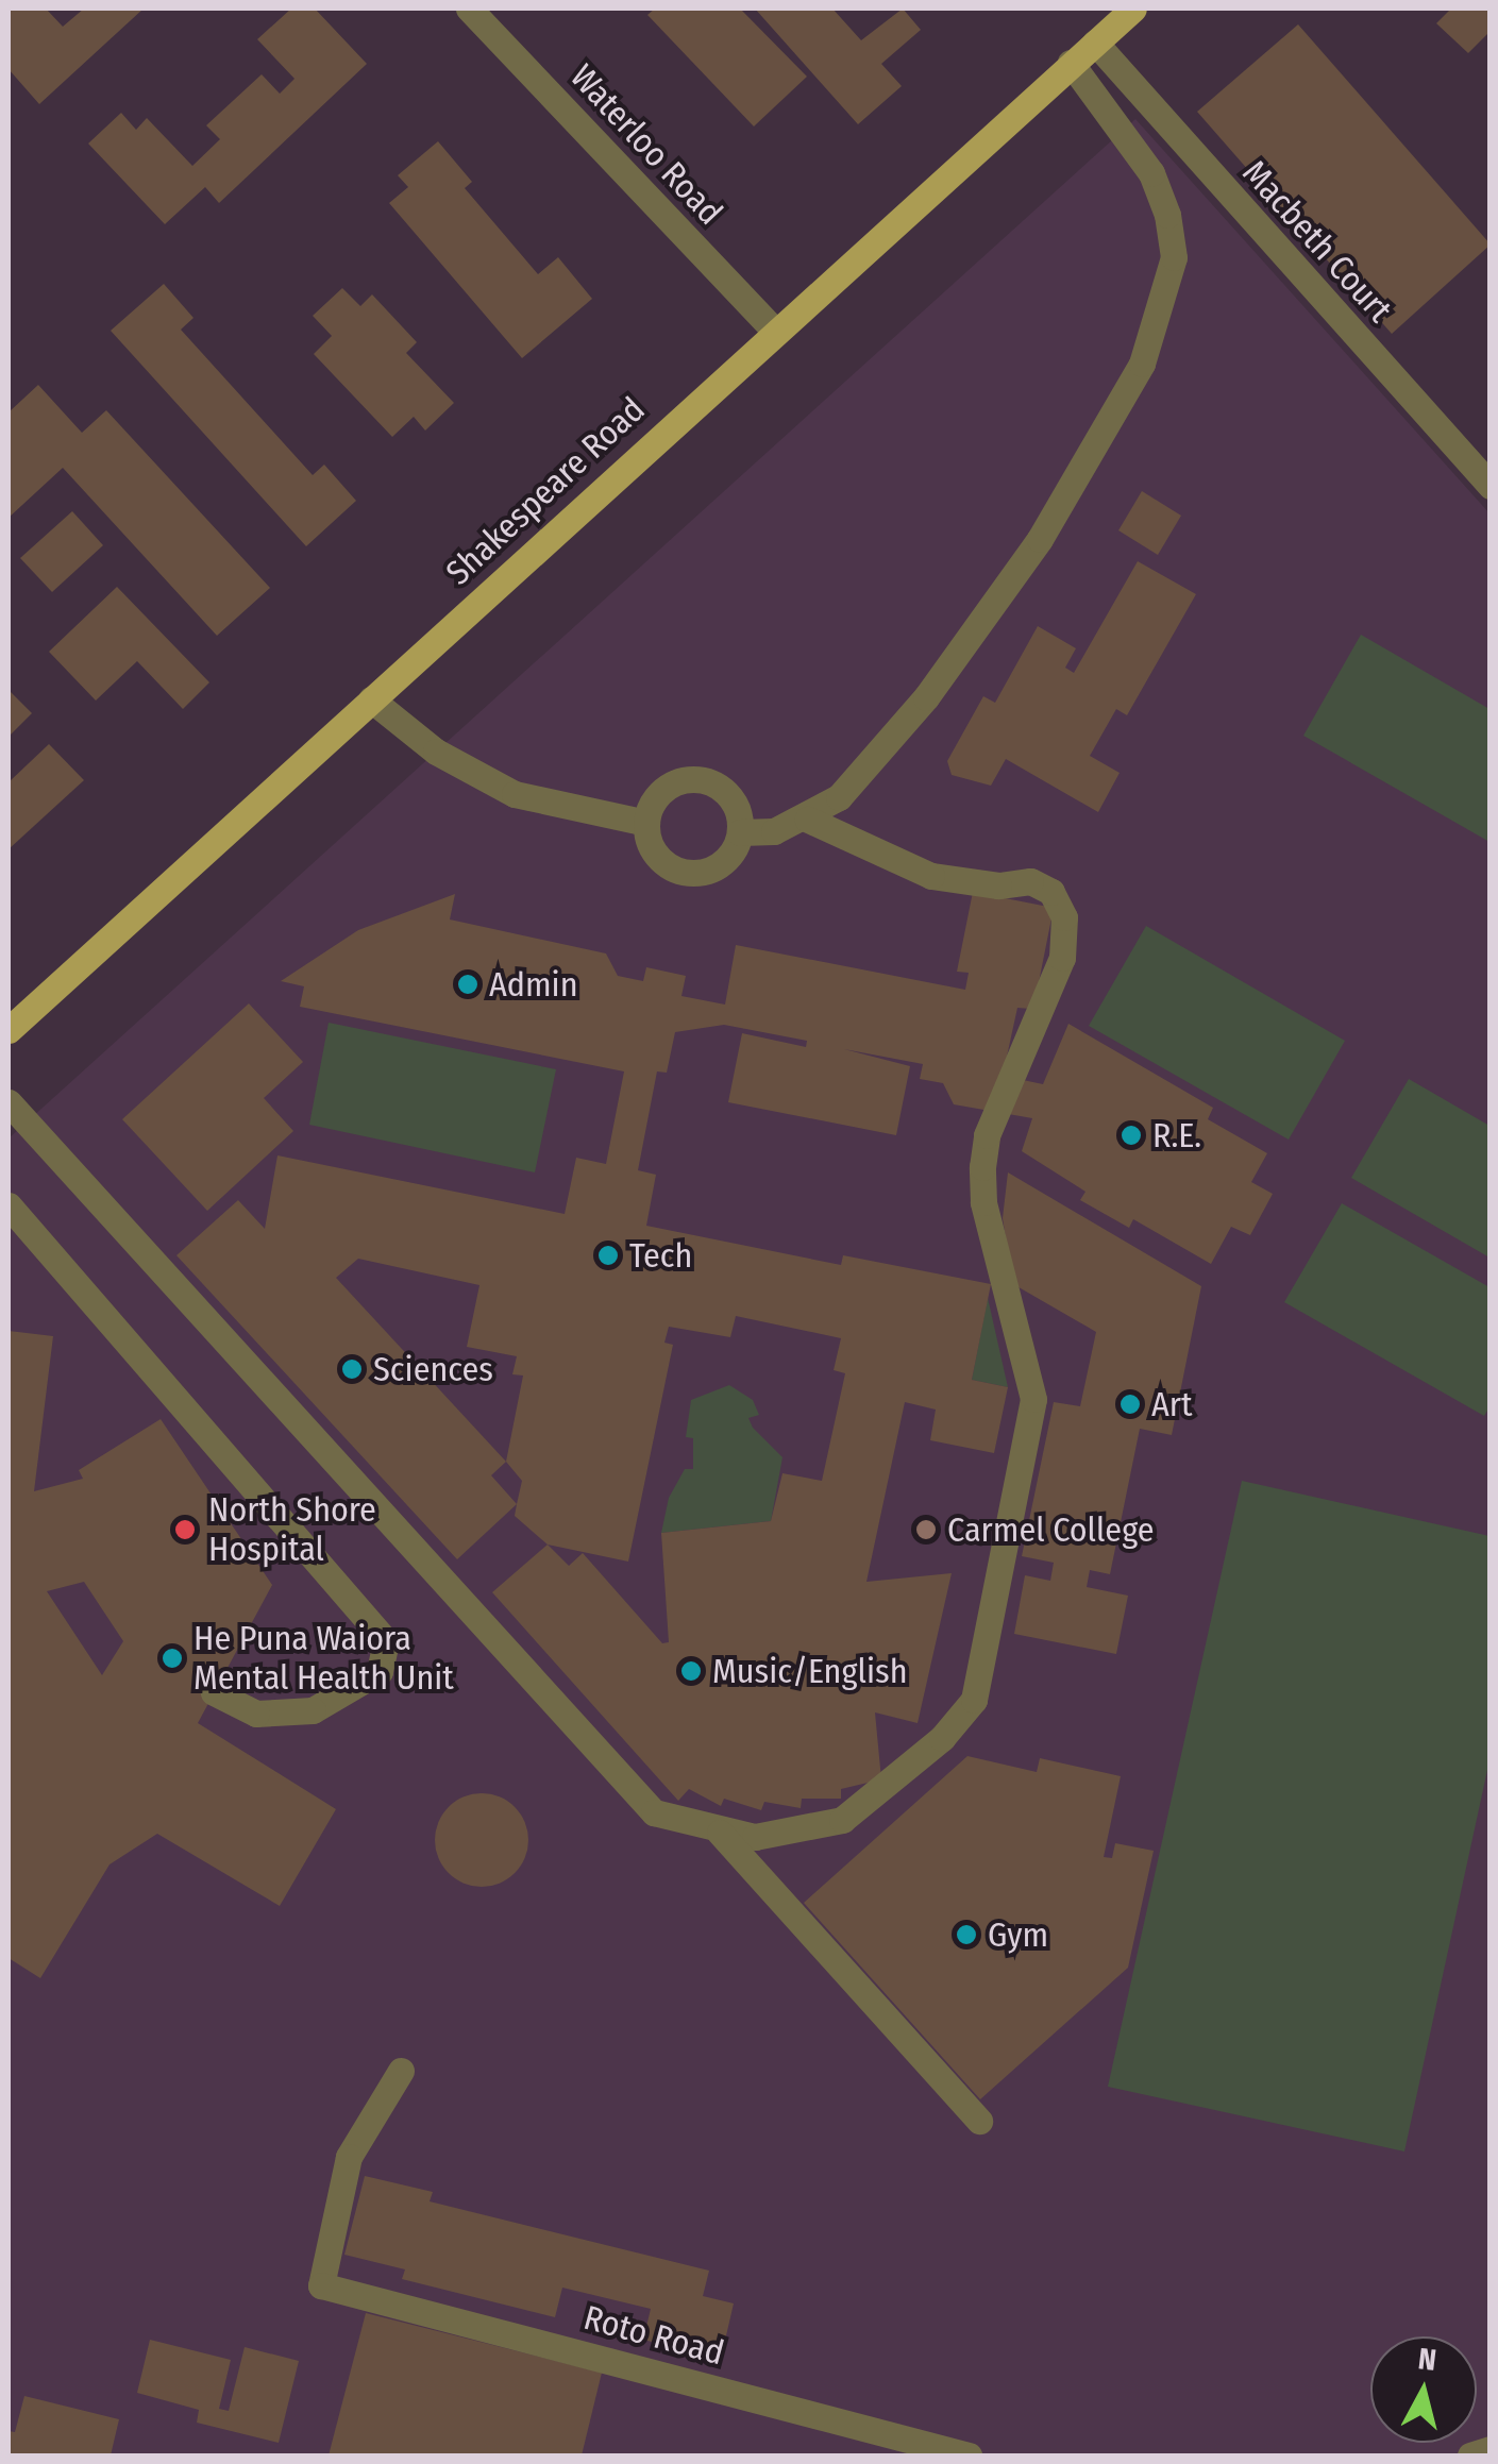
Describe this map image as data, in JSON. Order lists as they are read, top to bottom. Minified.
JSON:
{"streets":{"main road":["Shakespeare Road"],"street":["Waterloo Road","Macbeth Court","Roto Road"]},"crossings":[["Waterloo Road","Shakespeare Road"],["Macbeth Court","Shakespeare Road"]],"places":["Admin","R.E.","Tech","Sciences","Art","North Shore Hospital","Carmel College","He Puna Waiora Mental Health Unit","Music/English","Gym"],"north":"top"}
